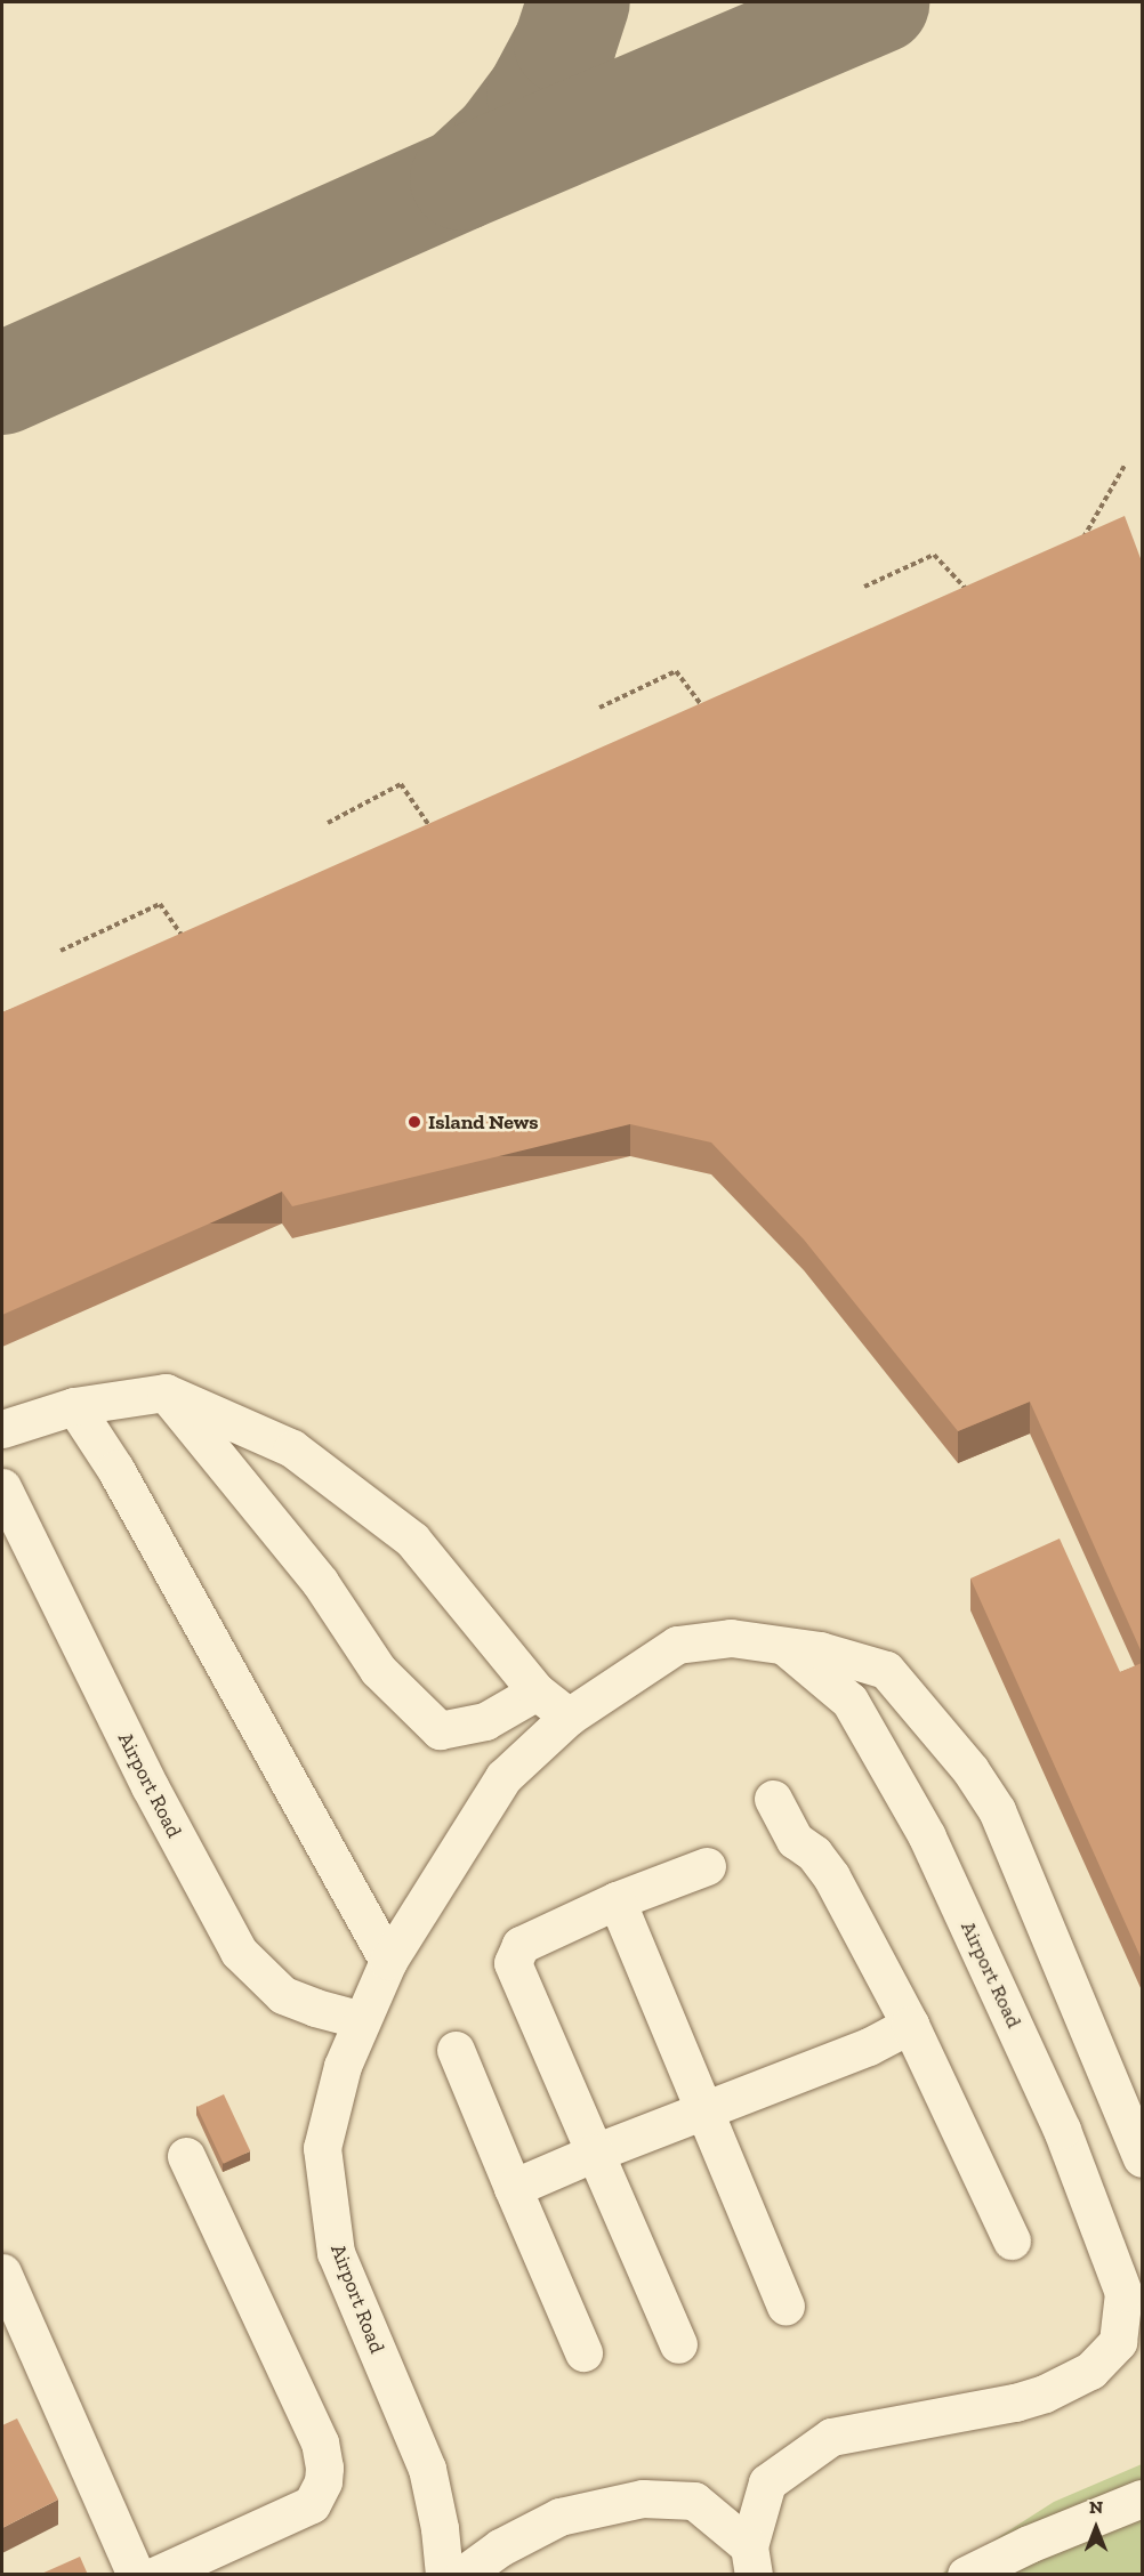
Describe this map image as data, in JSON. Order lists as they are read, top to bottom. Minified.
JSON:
{"streets":{"street":["Airport Road"]},"places":["Island News"],"north":"top"}
